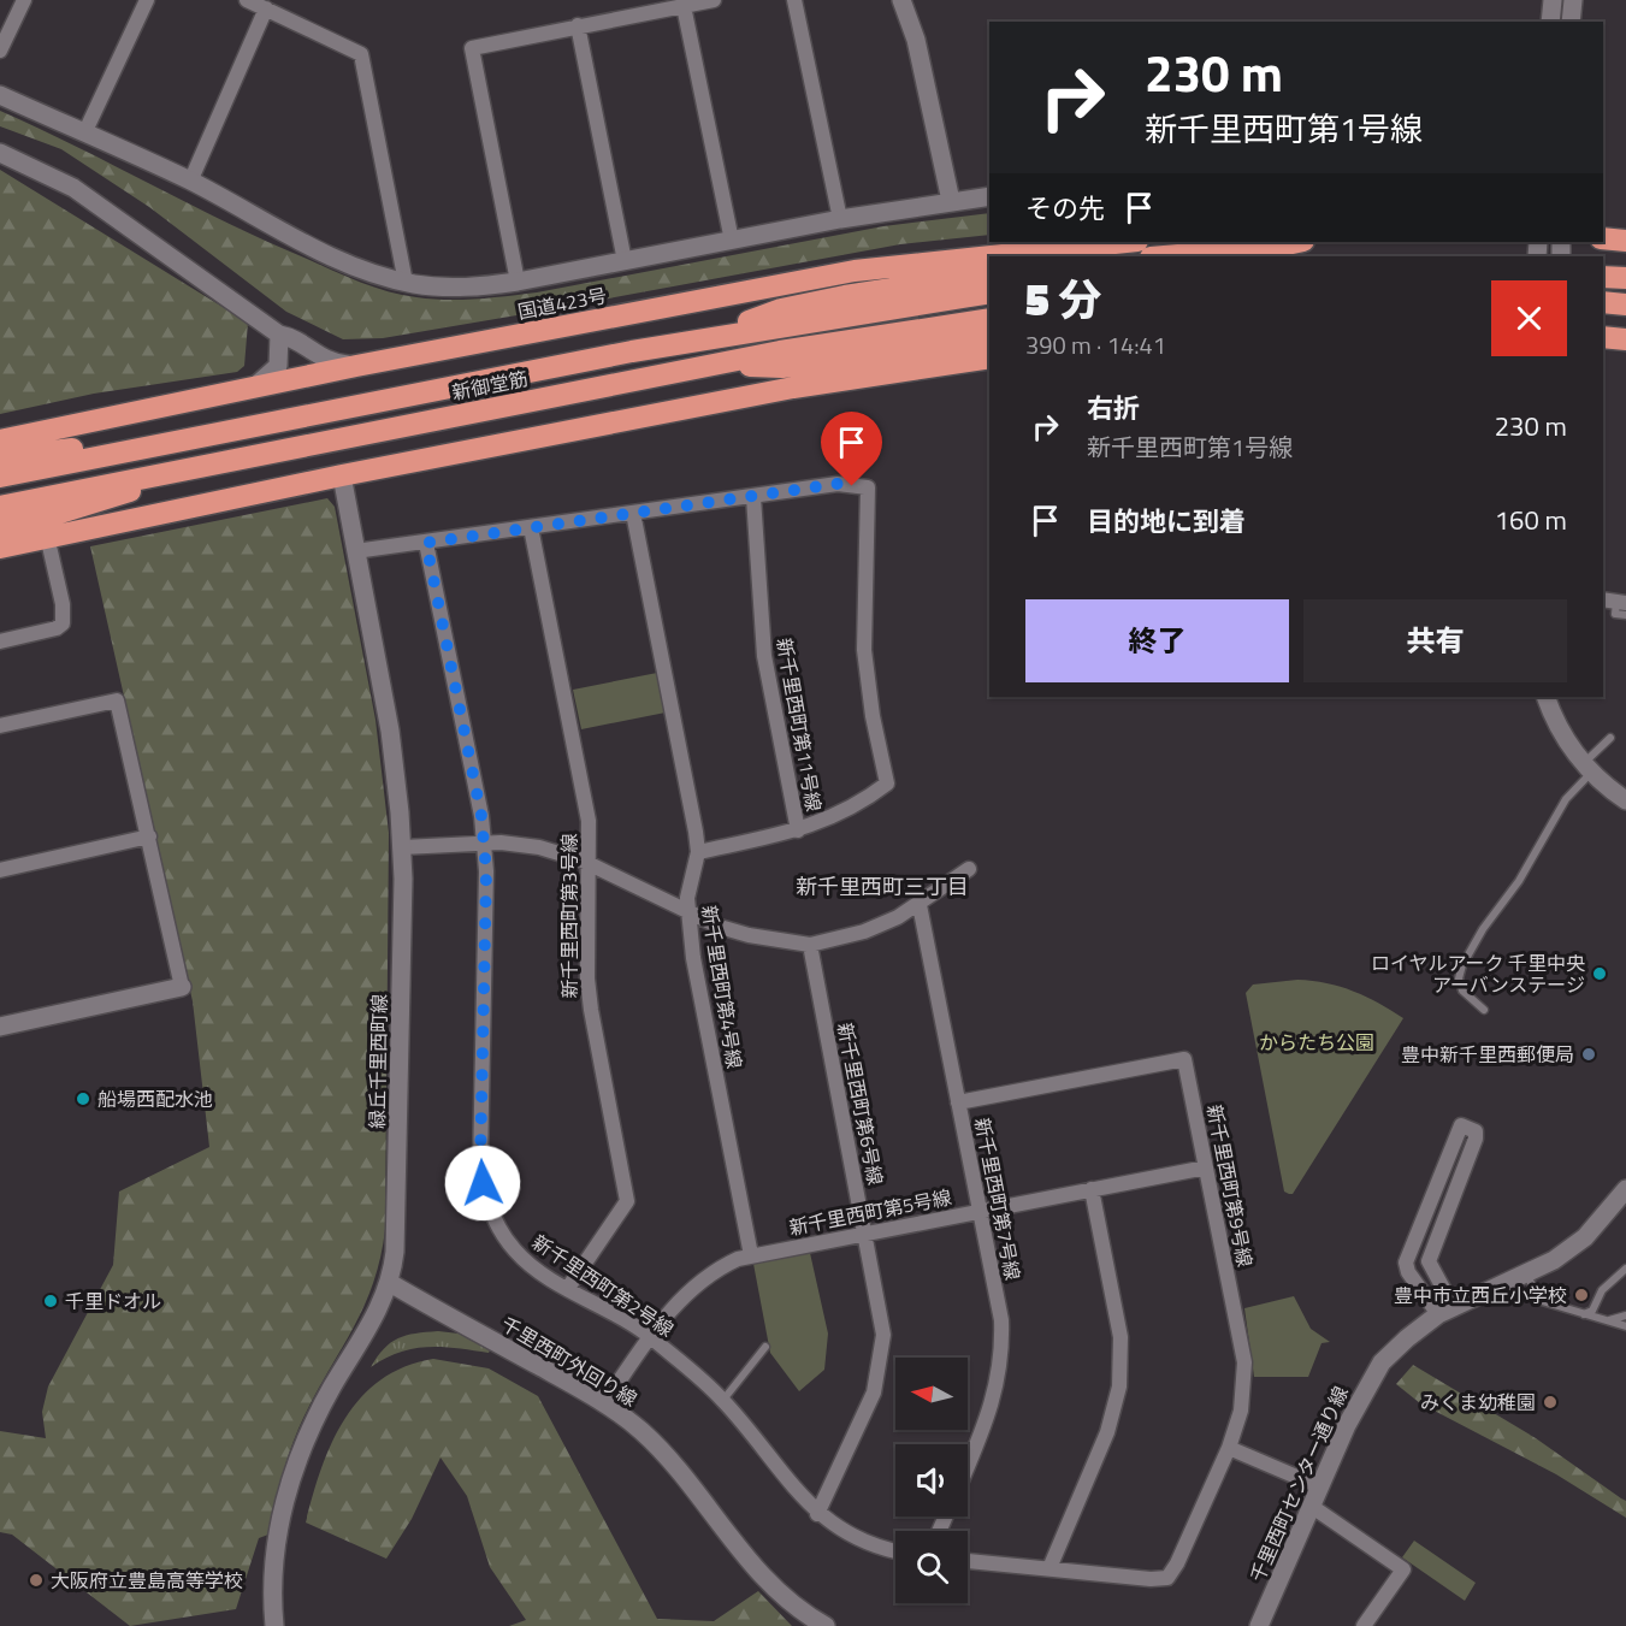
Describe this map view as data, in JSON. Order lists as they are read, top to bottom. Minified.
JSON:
{"streets":{"highway":["国道423号","新御堂筋"],"street":["新千里西町第11号線","新千里西町第3号線","新千里西町第4号線","緑丘千里西町線","新千里西町第6号線","新千里西町第9号線","新千里西町第7号線","新千里西町第5号線","新千里西町第2号線","千里西町外回り線","千里西町センター通り線"]},"crossings":[["新千里西町第3号線","新千里西町第2号線"],["新千里西町第4号線","新千里西町第5号線"],["緑丘千里西町線","千里西町外回り線"],["新千里西町第6号線","新千里西町第5号線"],["新千里西町第6号線","新千里西町第2号線"],["新千里西町第9号線","新千里西町第7号線"],["新千里西町第9号線","新千里西町第5号線"],["新千里西町第7号線","新千里西町第5号線"],["新千里西町第5号線","新千里西町第2号線"],["新千里西町第5号線","千里西町外回り線"]],"districts":["新千里西町三丁目"],"parks":["からたち公園"],"places":["ロイヤルアーク 千里中央 アーバンステージ","豊中新千里西郵便局","船場西配水池","豊中市立西丘小学校","千里ドオル","みくま幼稚園","大阪府立豊島高等学校"],"north":"left","page":{"turn":["230 m","新千里西町第1号線"],"then":"その先","heading":["5 分","390 m · 14:41"],"list":[{"name":"右折","note":"新千里西町第1号線","value":"230 m"},{"name":"目的地に到着","value":"160 m"}],"buttons":["終了","共有"]}}
